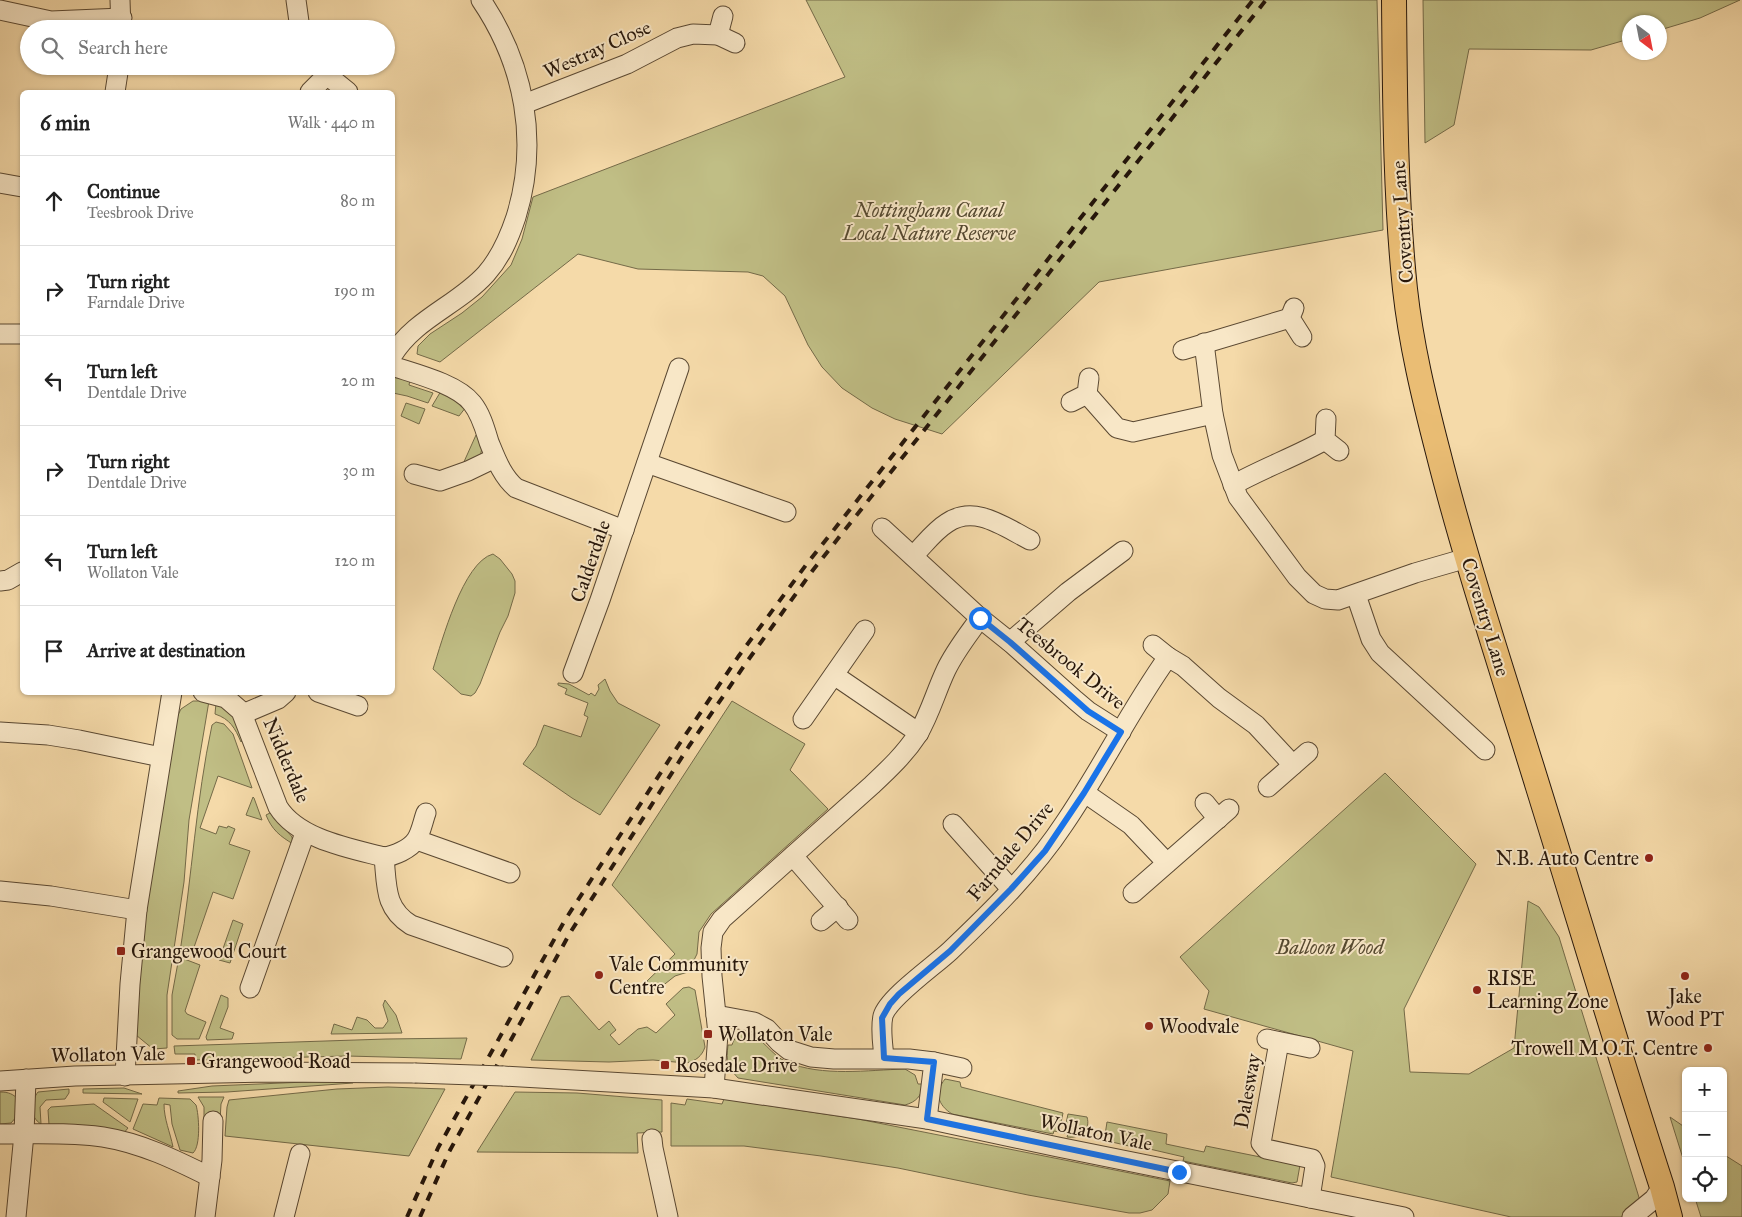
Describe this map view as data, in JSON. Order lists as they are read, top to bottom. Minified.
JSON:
{"streets":{"main road":["Coventry Lane"],"street":["Westray Close","Calderdale","Teesbrook Drive","Nidderdale","Farndale Drive","Wollaton Vale","Dalesway"]},"crossings":[["Teesbrook Drive","Farndale Drive"],["Wollaton Vale","Dalesway"]],"parks":["Nottingham Canal Local Nature Reserve","Balloon Wood"],"places":{"other":["N.B. Auto Centre","Vale Community Centre","Jake Wood PT","RISE Learning Zone","Woodvale","Trowell M.O.T. Centre"],"transit":["Grangewood Court","Wollaton Vale","Grangewood Road","Rosedale Drive"]},"north":"bottom right","page":{"search":"Search here","heading":["6 min","Walk · 440 m"],"list":[["Continue","Teesbrook Drive","80 m"],["Turn right","Farndale Drive","190 m"],["Turn left","Dentdale Drive","20 m"],["Turn right","Dentdale Drive","30 m"],["Turn left","Wollaton Vale","120 m"],"Arrive at destination"],"map_buttons":["+","−"]}}
